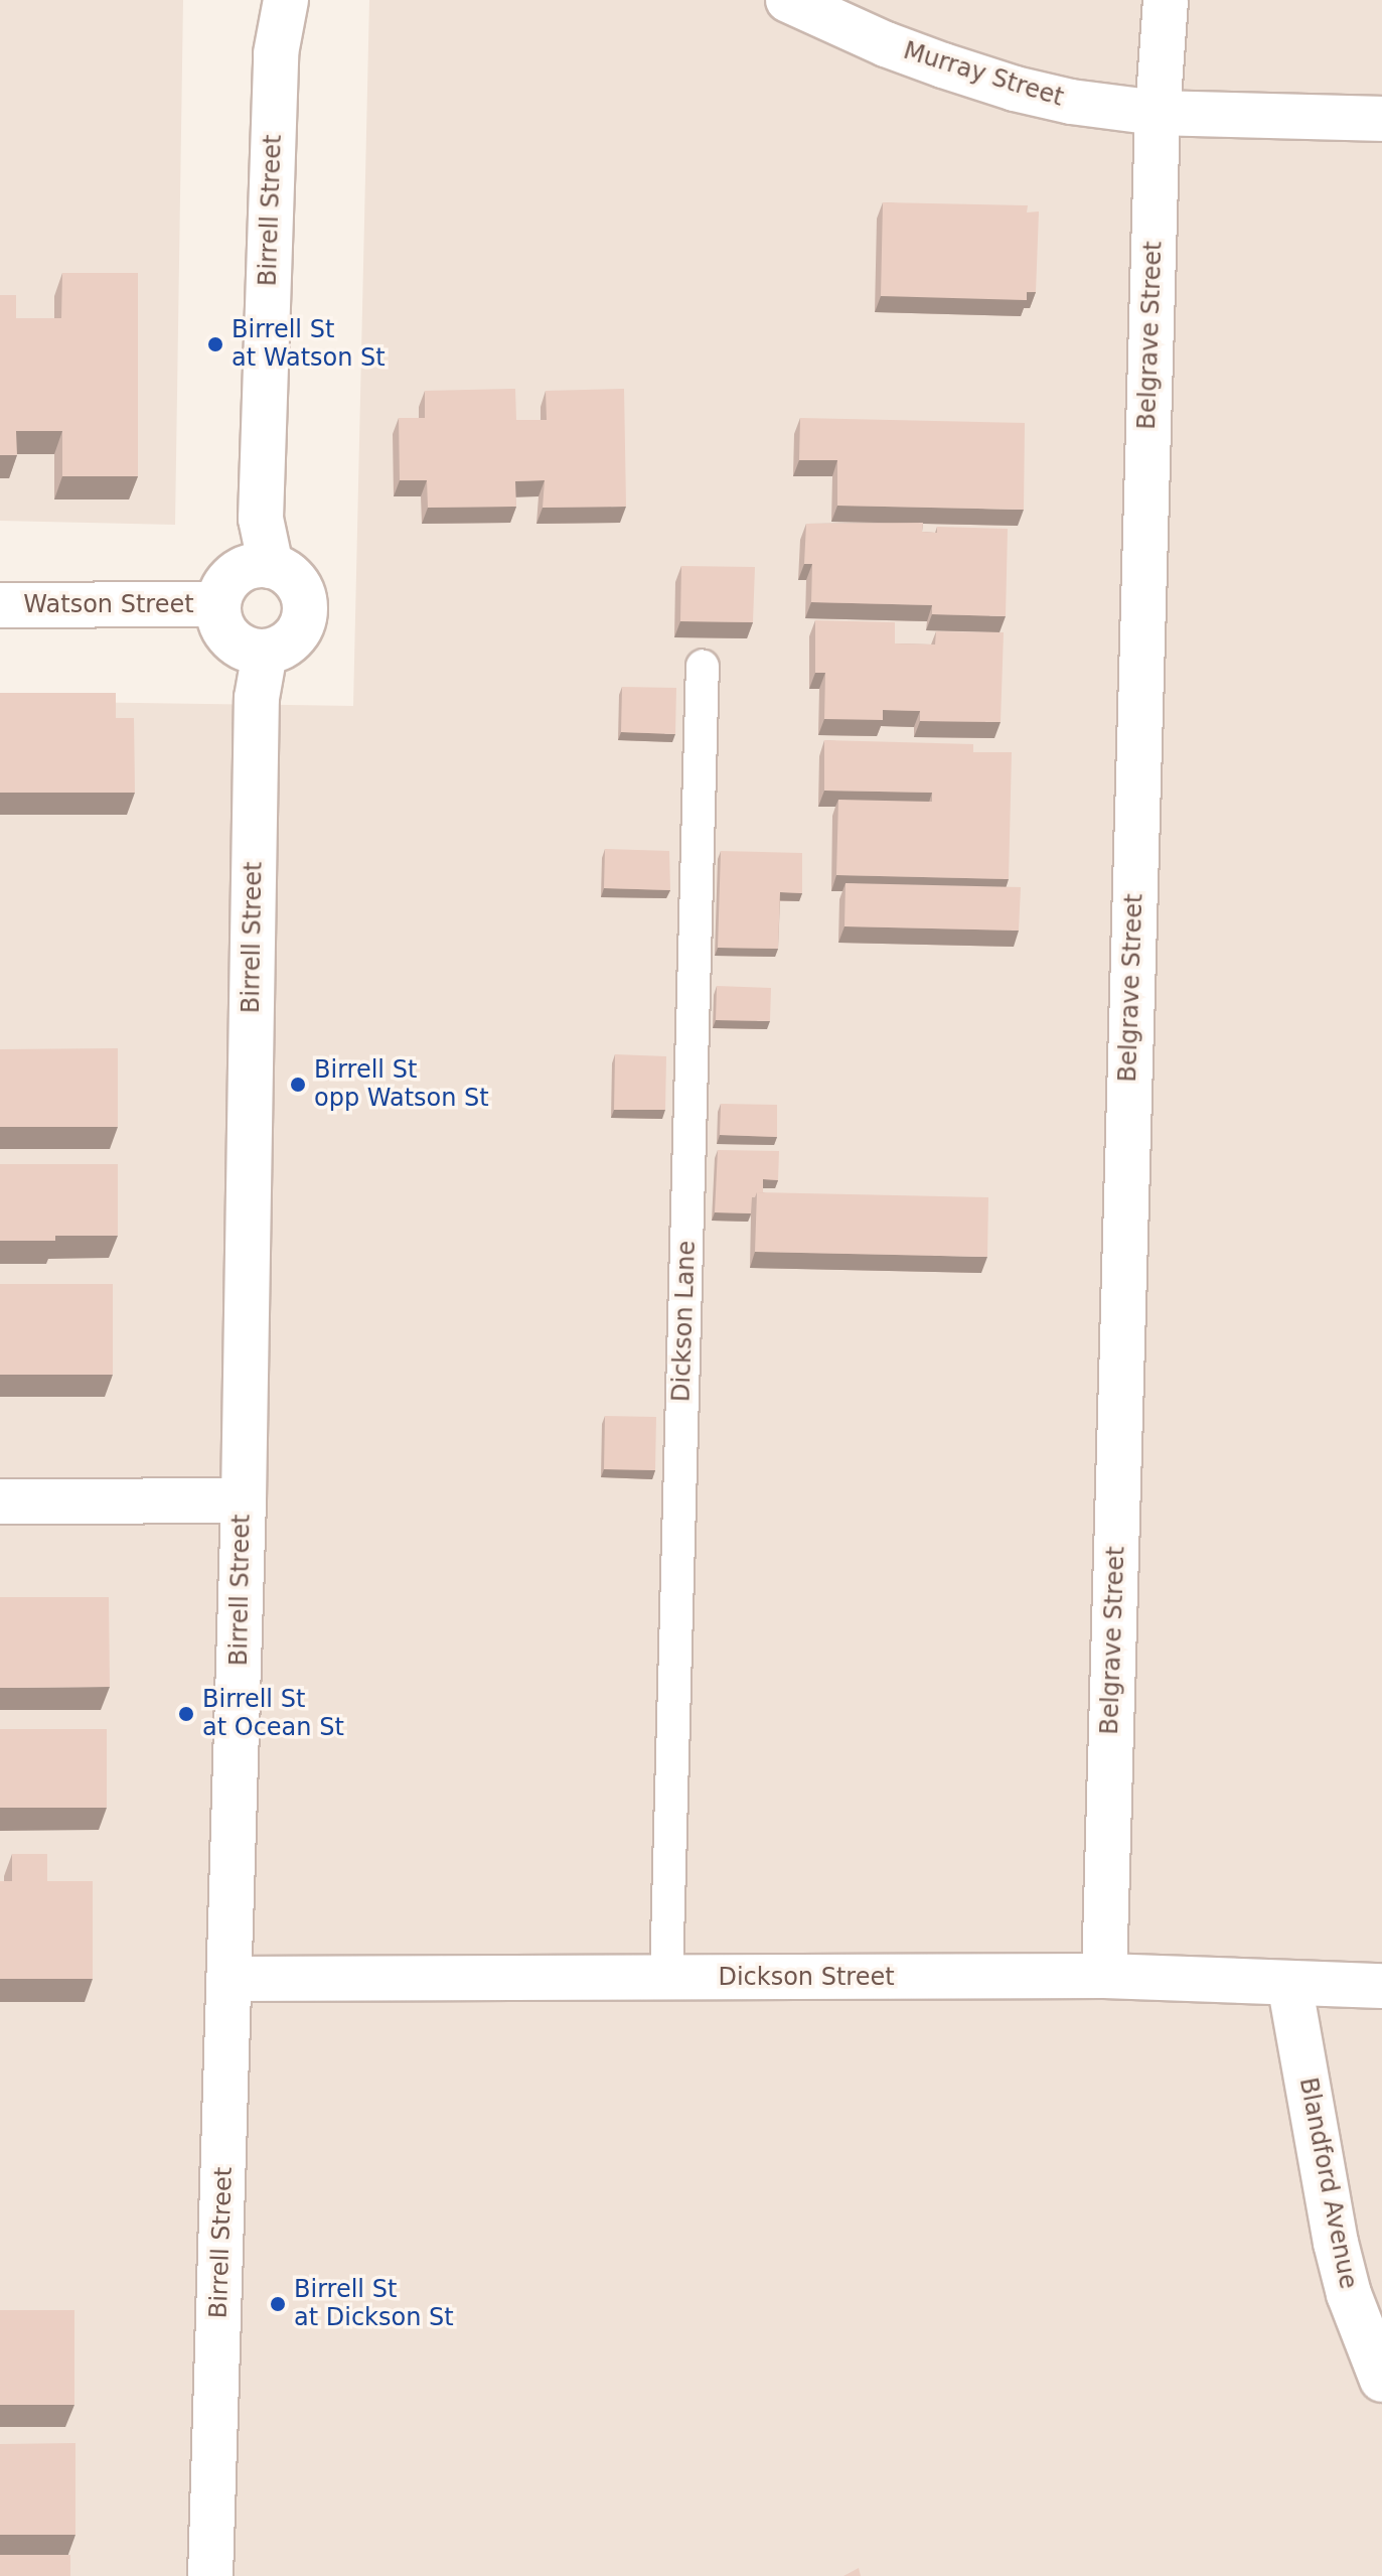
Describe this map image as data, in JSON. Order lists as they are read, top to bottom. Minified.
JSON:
{"streets":{"street":["Murray Street","Birrell Street","Belgrave Street","Watson Street","Dickson Street","Blandford Avenue"],"lane":["Dickson Lane"]},"crossings":[["Murray Street","Belgrave Street"],["Birrell Street","Watson Street"],["Birrell Street","Dickson Street"],["Belgrave Street","Dickson Street"],["Dickson Lane","Dickson Street"],["Dickson Street","Blandford Avenue"]],"places":["Birrell St at Watson St","Birrell St opp Watson St","Birrell St at Ocean St","Birrell St at Dickson St"]}
